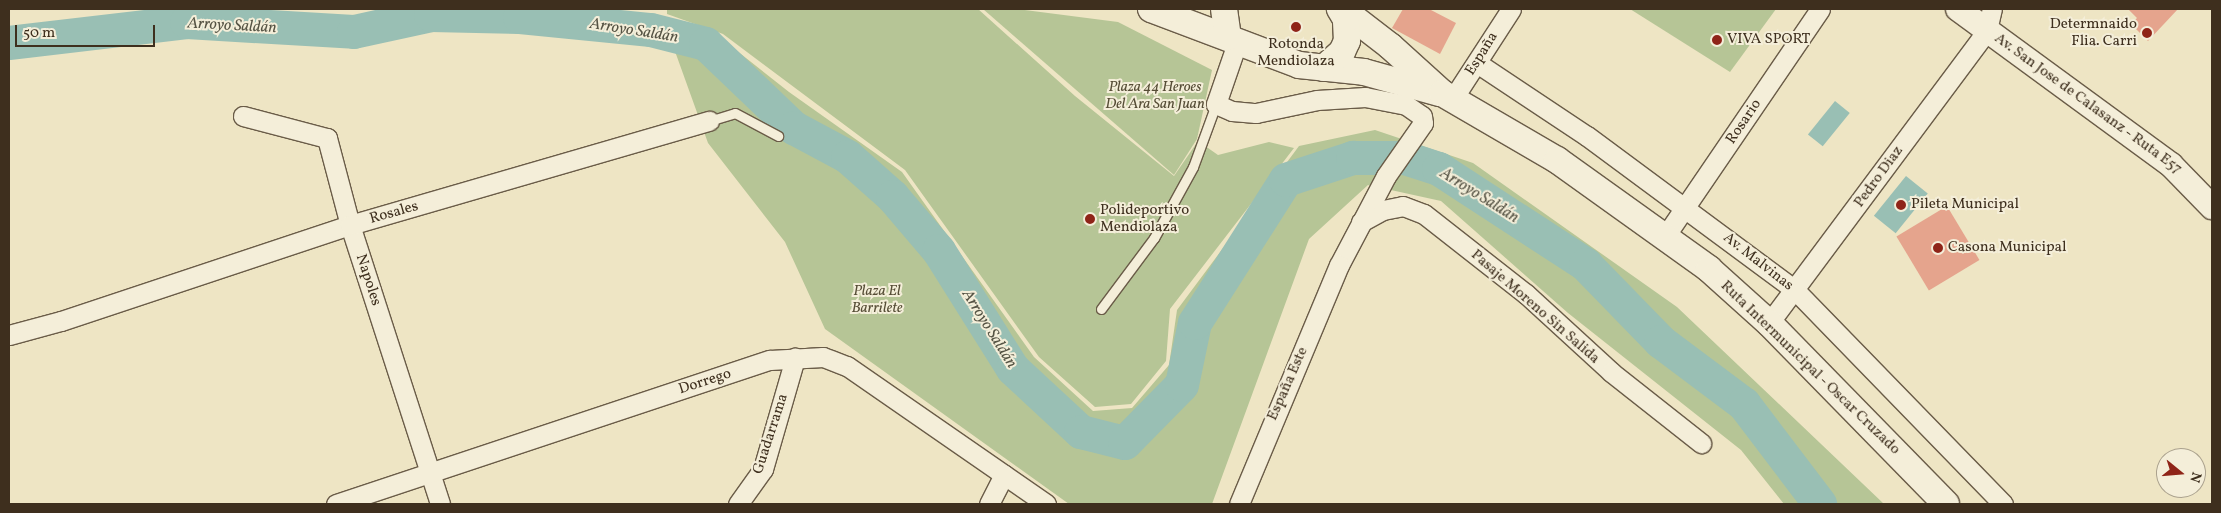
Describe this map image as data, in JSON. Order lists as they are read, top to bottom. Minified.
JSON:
{"streets":{"main road":["Ruta Intermunicipal - Oscar Cruzado"],"street":["España","Av. San Jose de Calasanz - Ruta E57","Rosario","Pedro Diaz","Rosales","Av. Malvinas","Napoles","Pasaje Moreno Sin Salida","Dorrego","España Este","Guadarrama"]},"crossings":[["España","Av. Malvinas"],["España","Ruta Intermunicipal - Oscar Cruzado"],["Av. San Jose de Calasanz - Ruta E57","Pedro Diaz"],["Rosario","Av. Malvinas"],["Rosario","Ruta Intermunicipal - Oscar Cruzado"],["Pedro Diaz","Av. Malvinas"],["Pedro Diaz","Ruta Intermunicipal - Oscar Cruzado"],["Rosales","Napoles"],["Napoles","Dorrego"],["Pasaje Moreno Sin Salida","España Este"],["Dorrego","Guadarrama"]],"water":["Arroyo Saldán"],"parks":["Plaza 44 Heroes Del Ara San Juan","Plaza El Barrilete"],"places":["Rotonda Mendiolaza","Determnaido Flia. Carri","VIVA SPORT","Pileta Municipal","Polideportivo Mendiolaza","Casona Municipal"],"scale_bar":"50 m","north":"right"}
